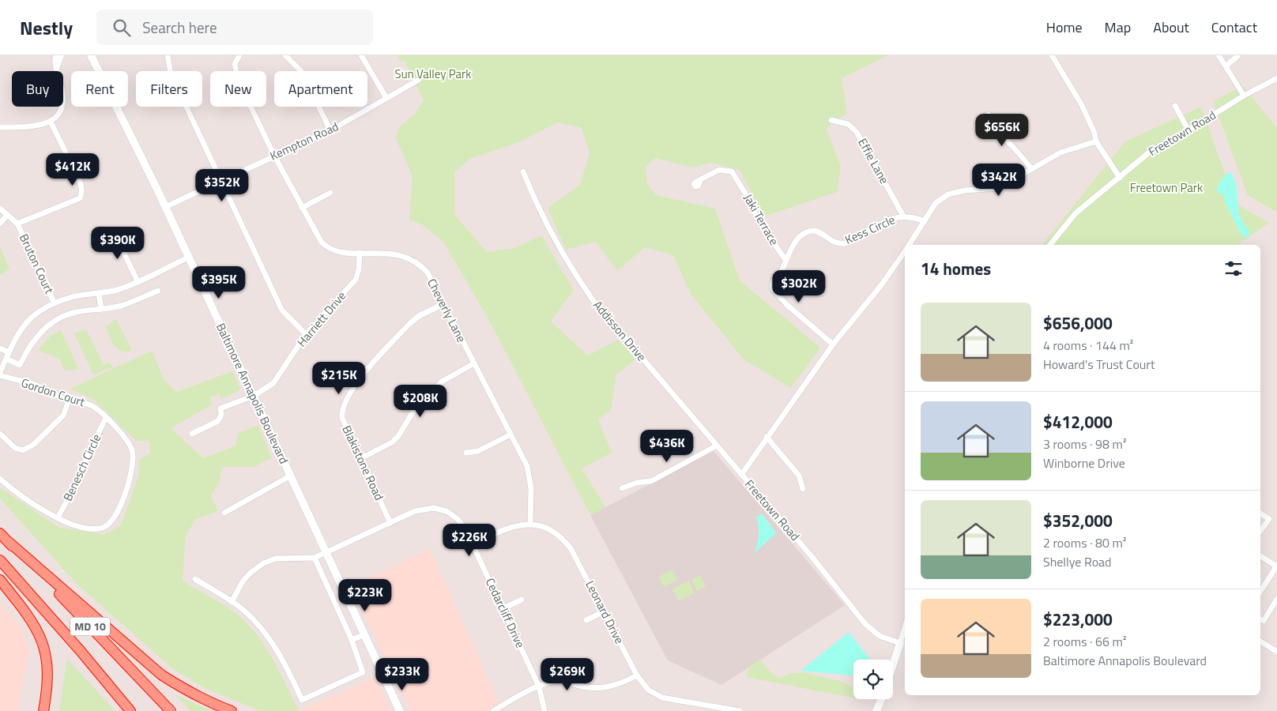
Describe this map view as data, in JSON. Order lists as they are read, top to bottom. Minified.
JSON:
{"streets":{"highway":["MD 10"],"main road":["Baltimore Annapolis Boulevard"],"street":["Freetown Road","Kempton Road","Effie Lane","Jaki Terrace","Kess Circle","Bruton Court","Cheverly Lane","Harriett Drive","Addisson Drive","Gordon Court","Blakistone Road","Benesch Circle","Leonard Drive","Cedarcliff Drive"]},"crossings":[["Freetown Road","Kess Circle"],["Freetown Road","Addisson Drive"],["Kempton Road","Cheverly Lane"],["Kempton Road","Baltimore Annapolis Boulevard"],["Effie Lane","Kess Circle"],["Jaki Terrace","Kess Circle"],["Cheverly Lane","Harriett Drive"],["Cheverly Lane","Blakistone Road"],["Cheverly Lane","Leonard Drive"],["Harriett Drive","Baltimore Annapolis Boulevard"],["Gordon Court","Benesch Circle"],["Baltimore Annapolis Boulevard","Cedarcliff Drive"],["Blakistone Road","Cedarcliff Drive"],["Leonard Drive","Cedarcliff Drive"]],"parks":["Sun Valley Park","Freetown Park"],"page":{"header":"Nestly","search":"Search here","nav":["Home","Map","About","Contact"],"chip":["Buy","Rent","Filters","New","Apartment"],"price":["$656K","$412K","$342K","$352K","$390K","$395K","$302K","$215K","$208K","$436K","$226K","$223K","$233K","$269K"],"heading":"14 homes","list":[{"name":"$656,000","note":"4 rooms · 144 m² · Howard's Trust Court"},{"name":"$412,000","note":"3 rooms · 98 m² · Winborne Drive"},{"name":"$352,000","note":"2 rooms · 80 m² · Shellye Road"},{"name":"$223,000","note":"2 rooms · 66 m² · Baltimore Annapolis Boulevard"}]}}
